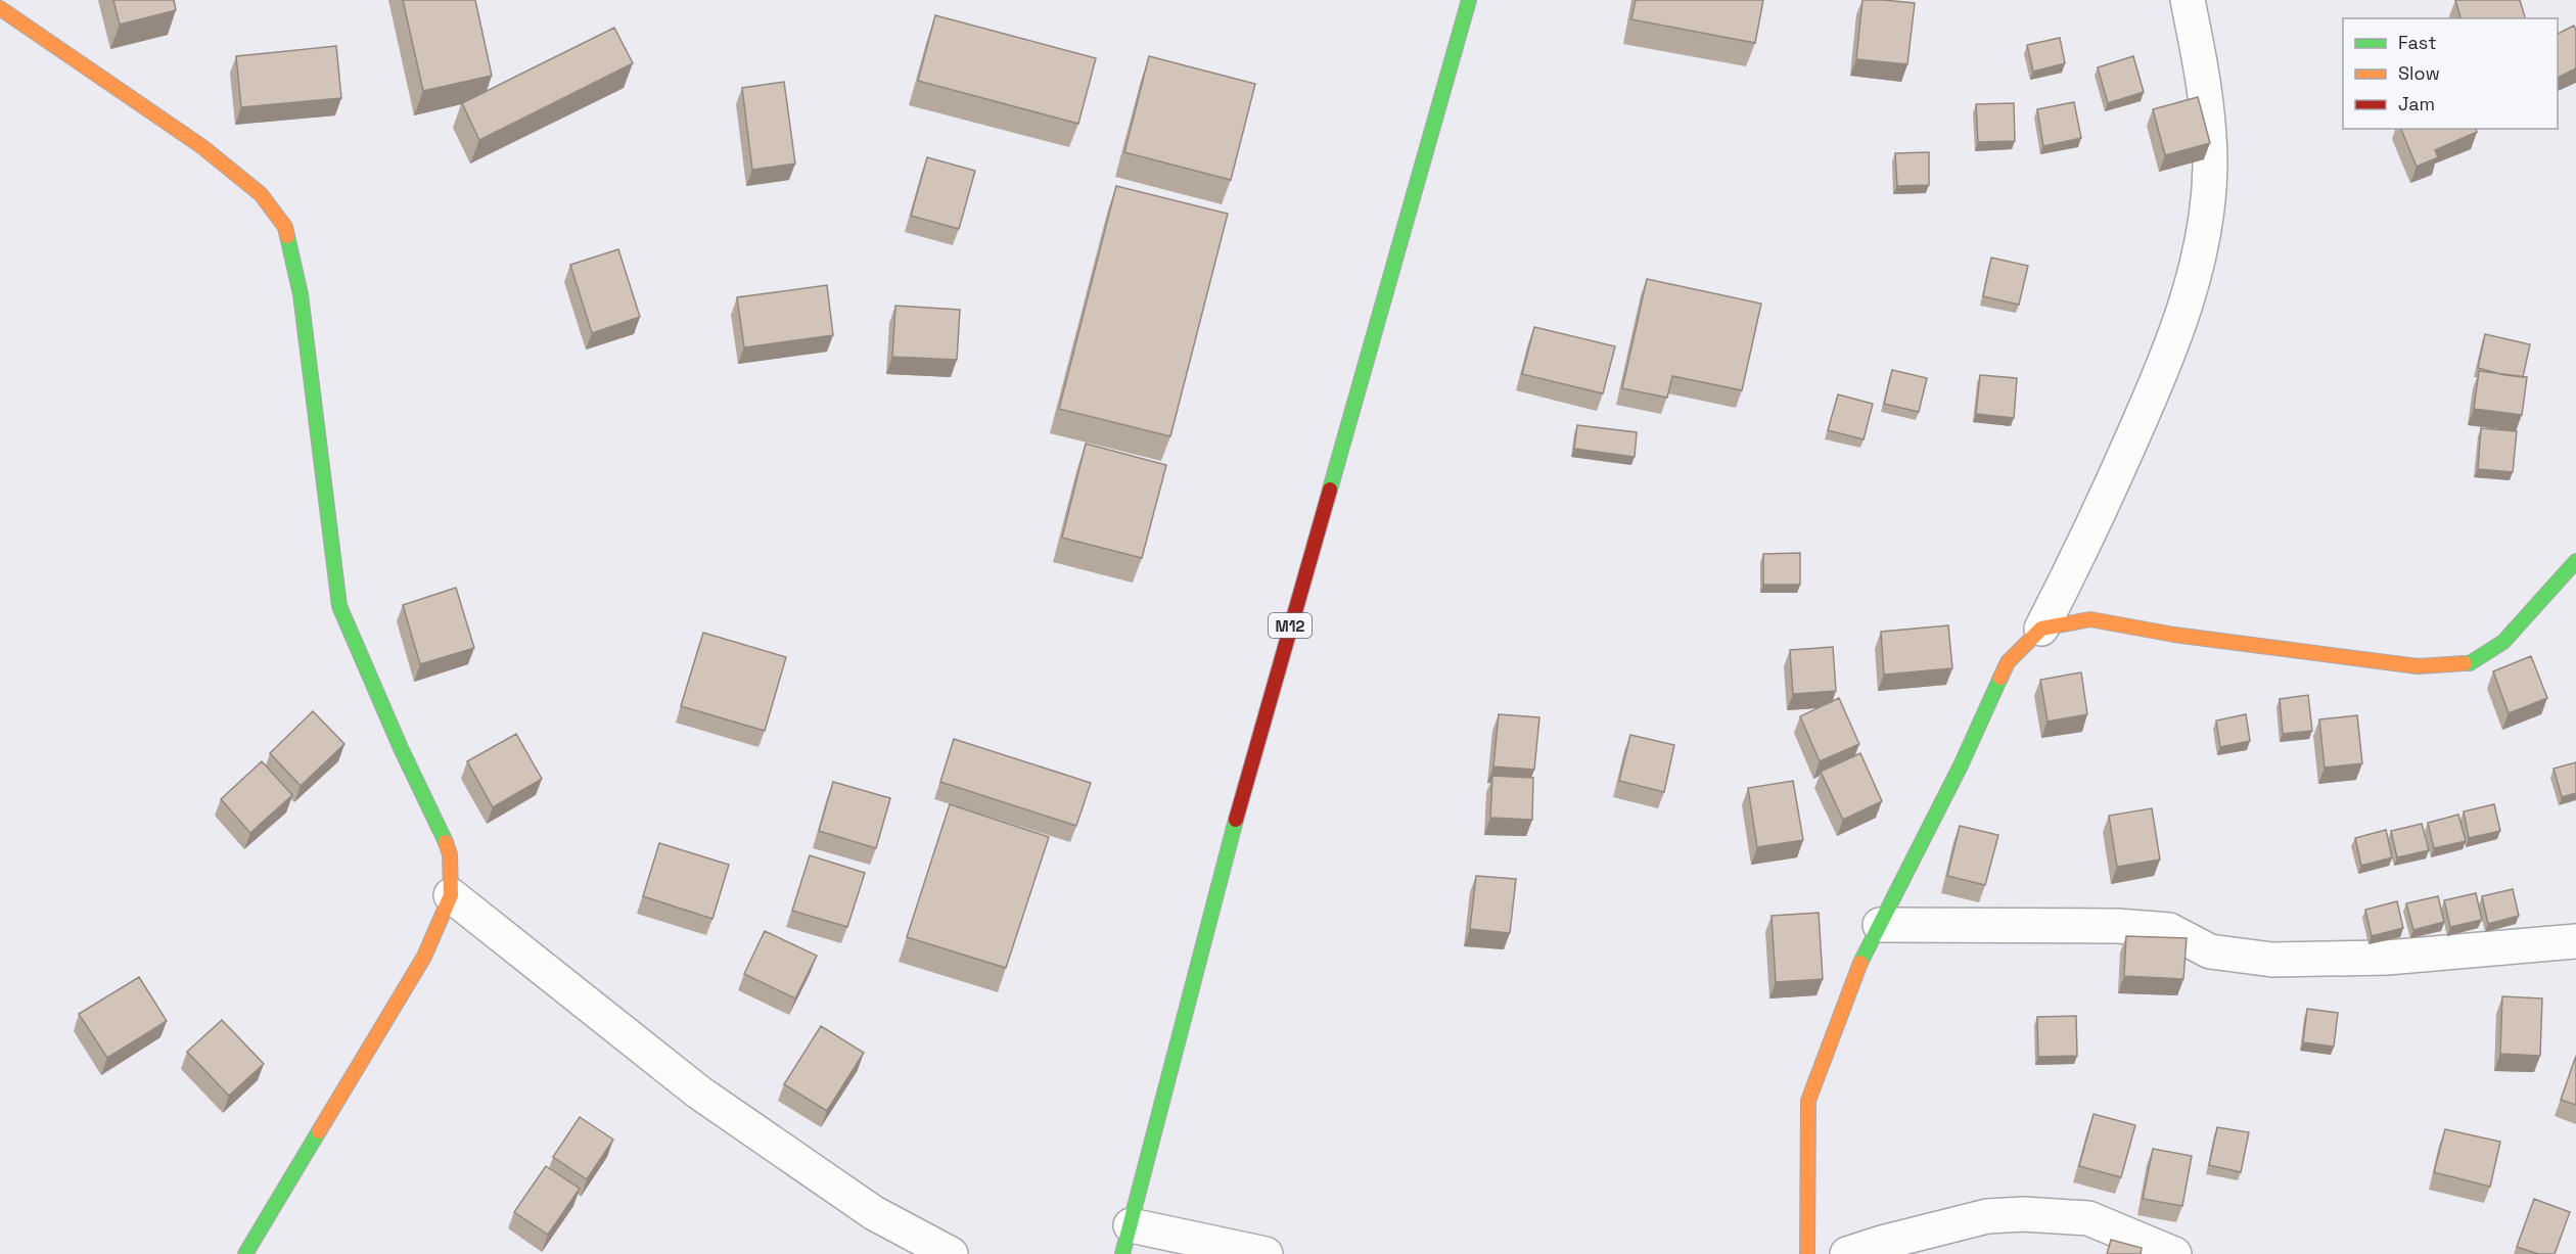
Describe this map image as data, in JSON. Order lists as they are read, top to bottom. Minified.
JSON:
{"streets":{"main road":["M12"]},"legend":["Fast","Slow","Jam"]}
